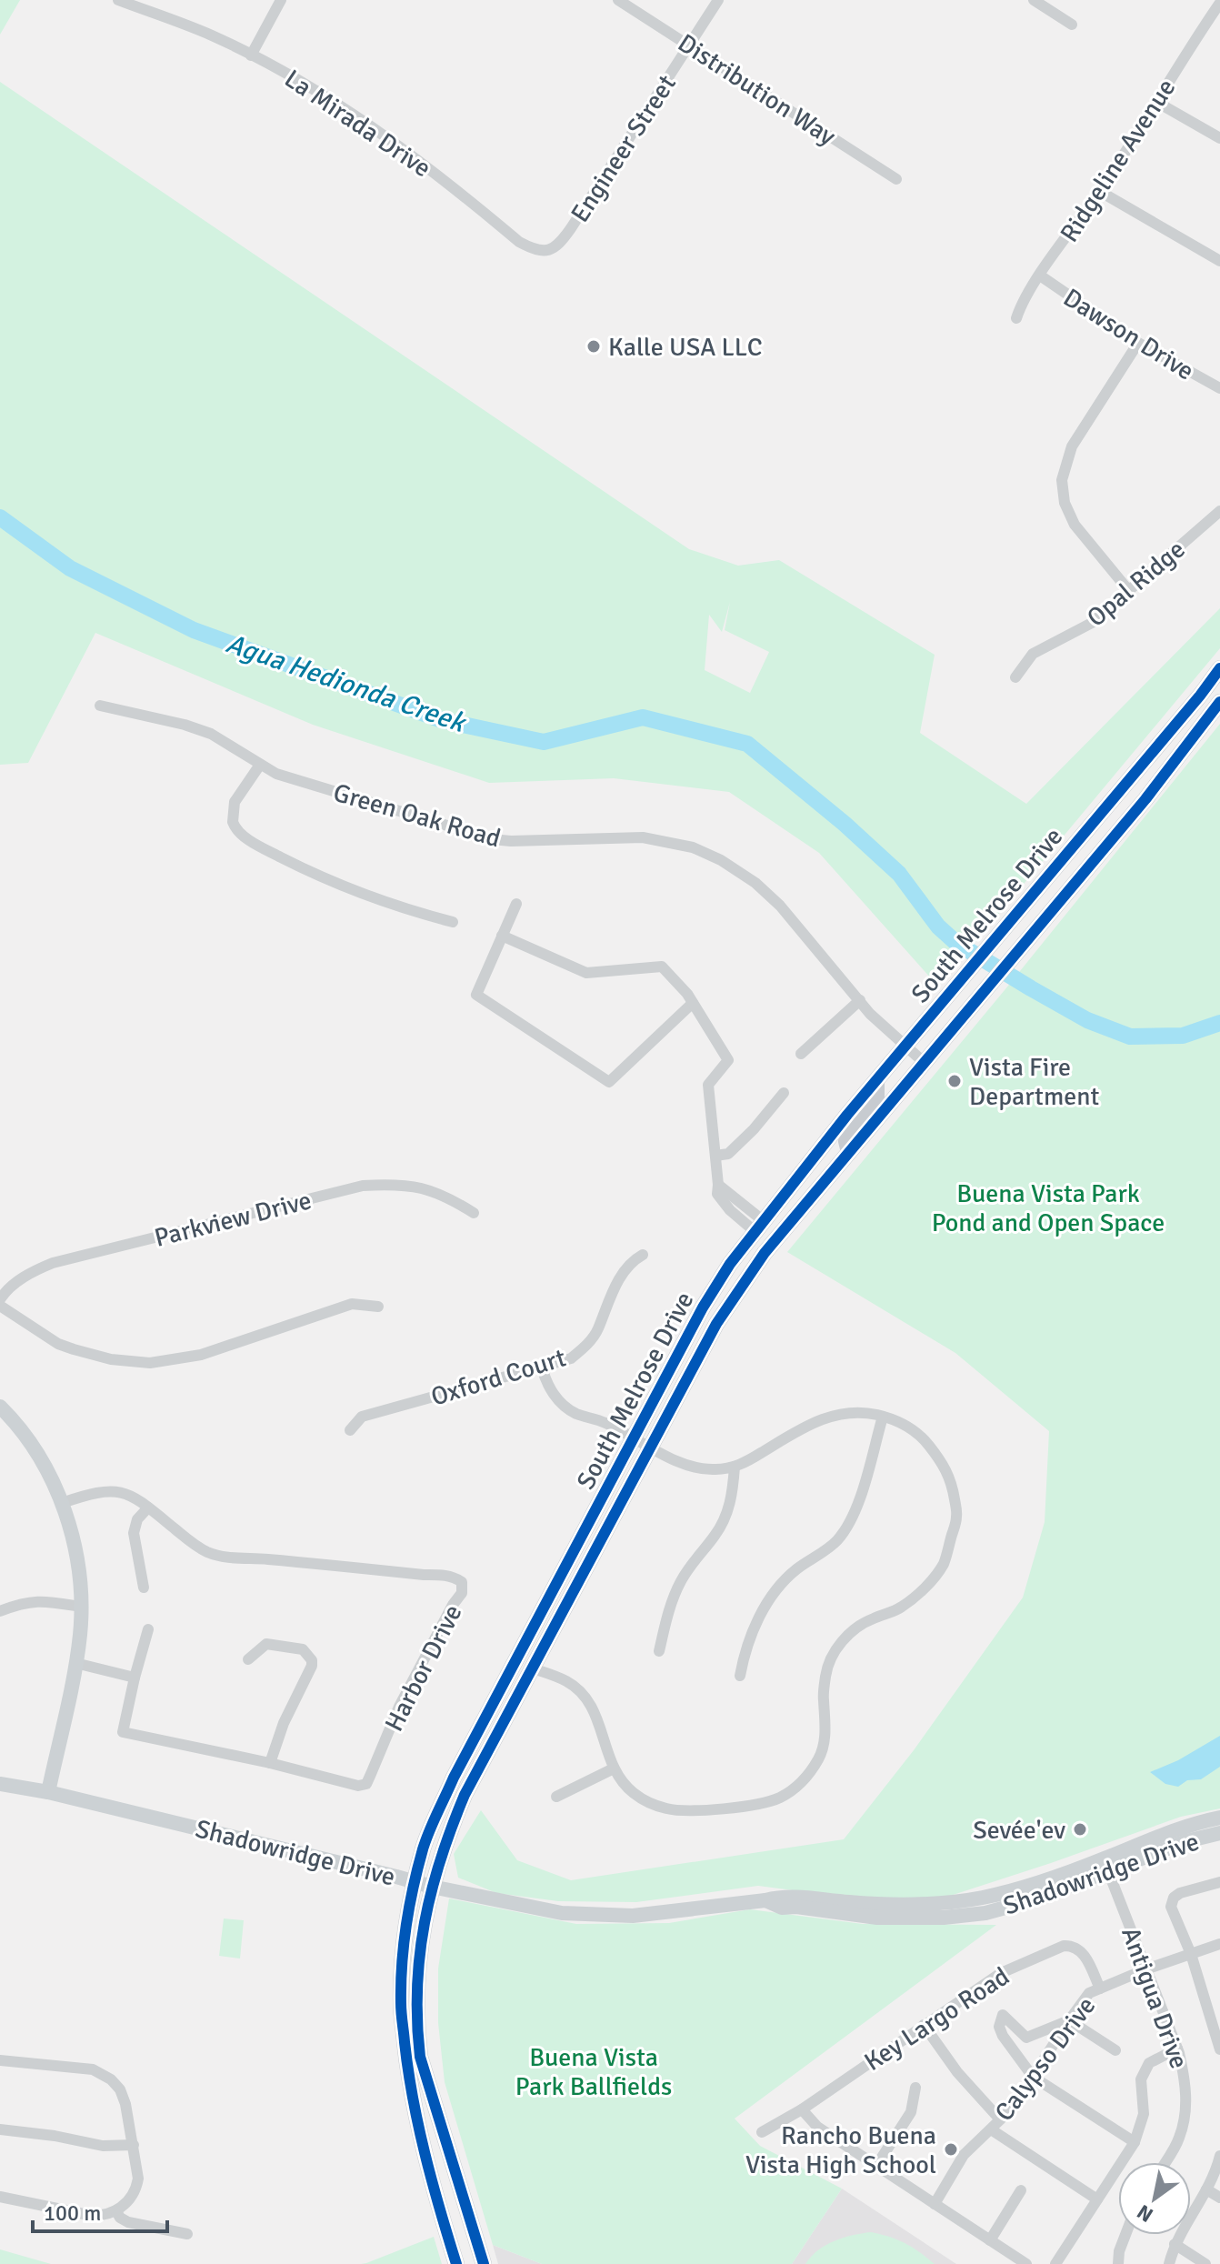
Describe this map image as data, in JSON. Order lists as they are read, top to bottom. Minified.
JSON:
{"streets":{"main road":["South Melrose Drive"],"street":["Distribution Way","La Mirada Drive","Engineer Street","Ridgeline Avenue","Dawson Drive","Opal Ridge","Green Oak Road","Parkview Drive","Oxford Court","Harbor Drive","Shadowridge Drive","Antigua Drive","Key Largo Road","Calypso Drive"]},"crossings":[["Distribution Way","Engineer Street"],["La Mirada Drive","Engineer Street"],["Ridgeline Avenue","Dawson Drive"],["Green Oak Road","South Melrose Drive"],["South Melrose Drive","Shadowridge Drive"],["Shadowridge Drive","Antigua Drive"],["Antigua Drive","Calypso Drive"],["Key Largo Road","Calypso Drive"]],"water":["Agua Hedionda Creek"],"parks":["Buena Vista Park Pond and Open Space","Buena Vista Park Ballfields"],"places":["Kalle USA LLC","Vista Fire Department","Sevée'ev","Rancho Buena Vista High School"],"scale_bar":"100 m","north":"bottom left"}
